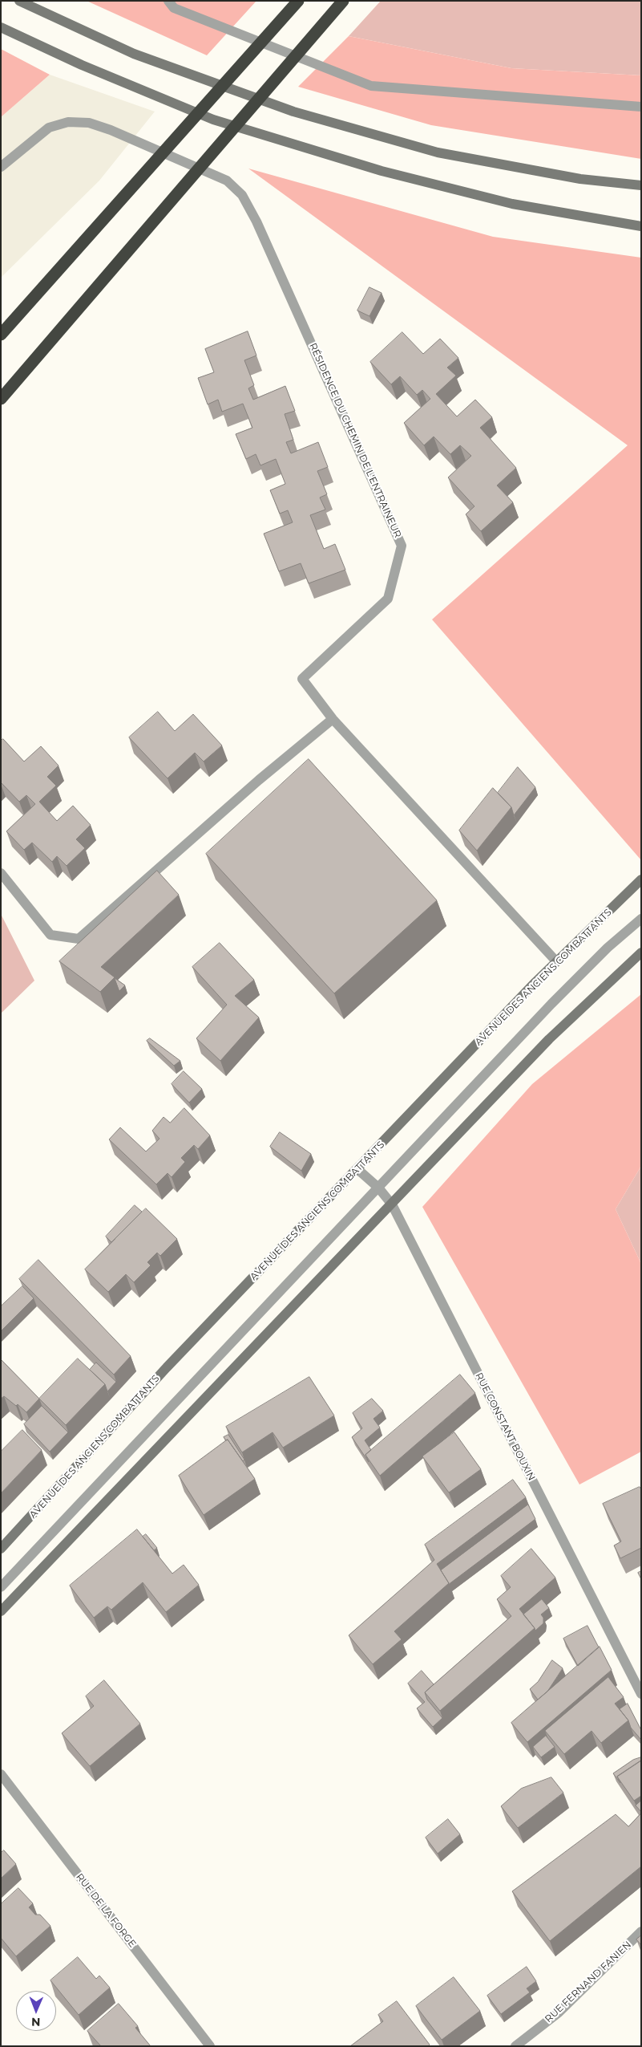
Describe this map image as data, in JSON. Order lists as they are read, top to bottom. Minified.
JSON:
{"streets":{"street":["RÉSIDENCE DU CHEMIN DE L'ENTRAINEUR","AVENUE DES ANCIENS COMBATTANTS","RUE CONSTANT BOUXIN","RUE DE LA FORGE","RUE FERNAND FANIEN"]},"crossings":[["AVENUE DES ANCIENS COMBATTANTS","RUE CONSTANT BOUXIN"]],"north":"bottom"}
